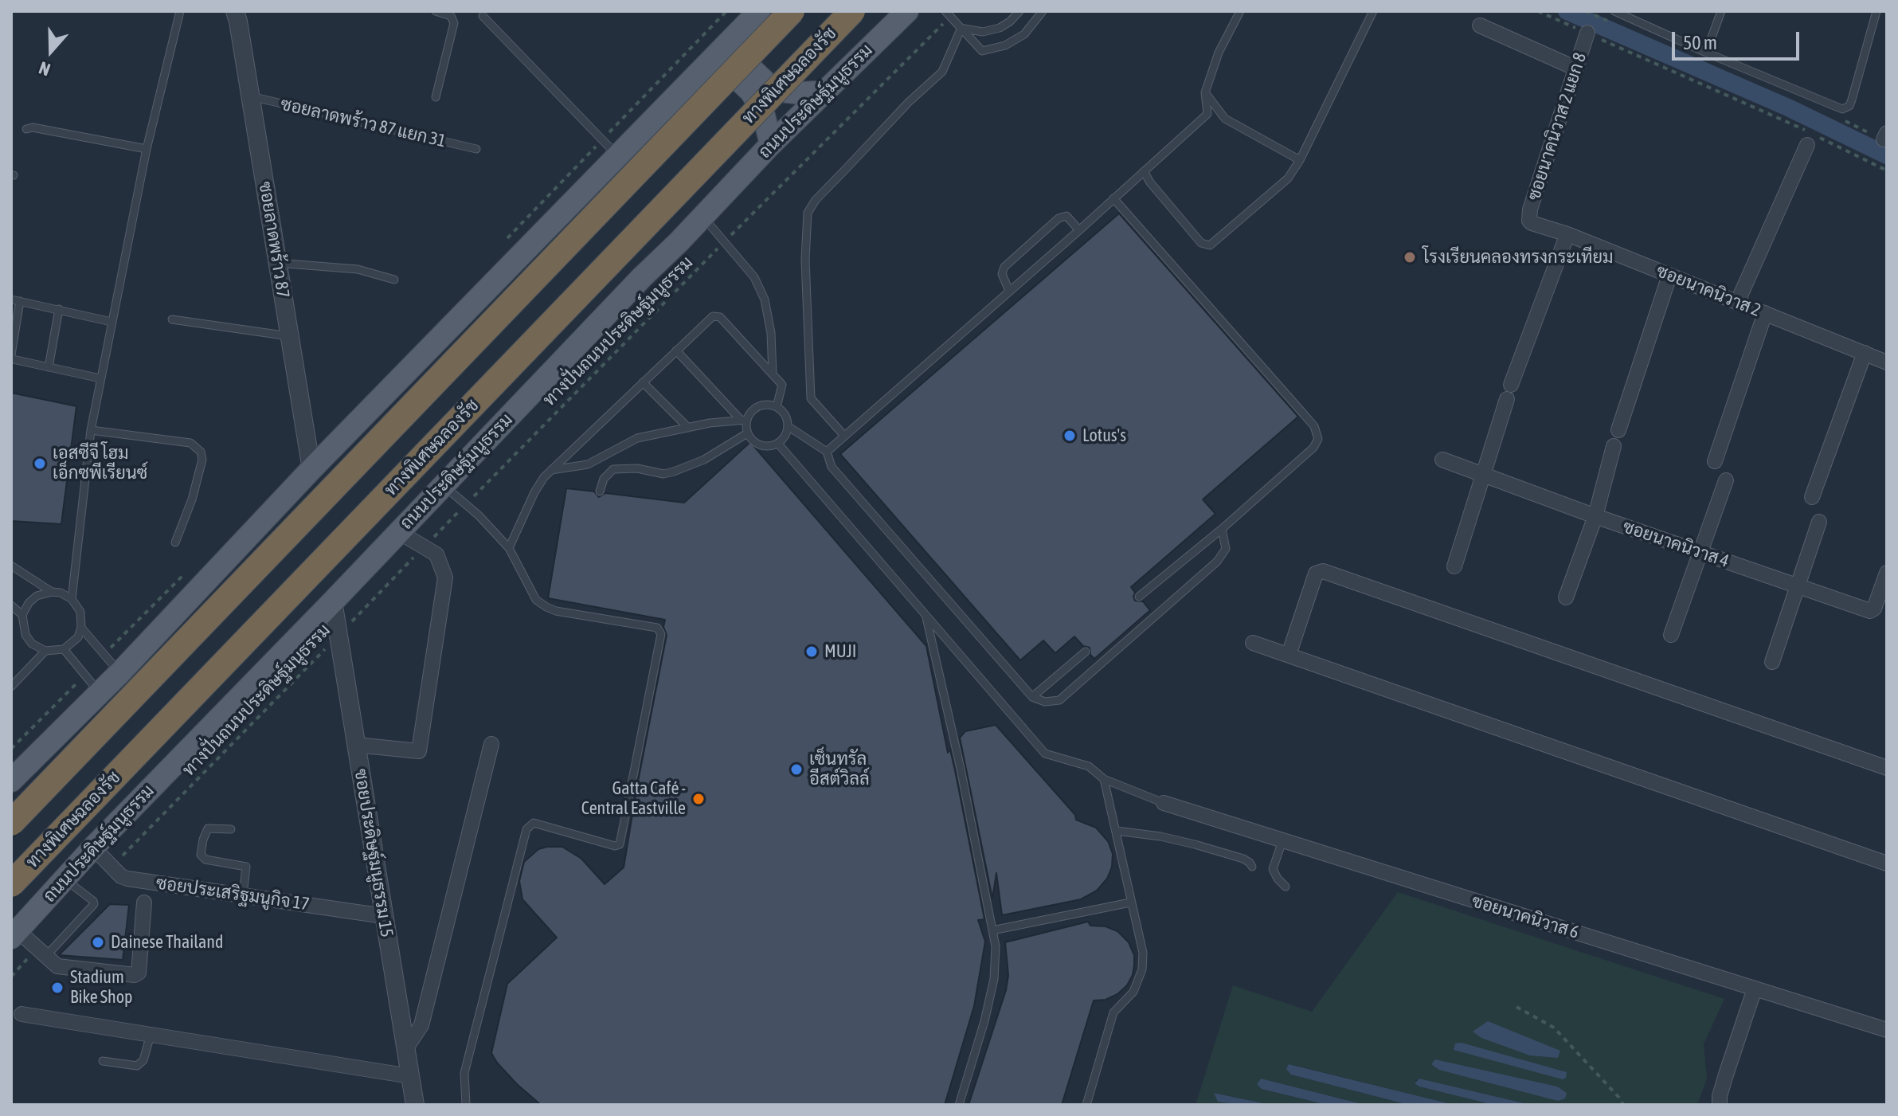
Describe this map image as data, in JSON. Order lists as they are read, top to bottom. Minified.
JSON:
{"streets":{"highway":["ทางพิเศษฉลองรัช"],"main road":["ถนนประดิษฐ์มนูธรรม"],"street":["ซอยนาคนิวาส 2 แยก 8","ซอยลาดพร้าว 87","ซอยนาคนิวาส 2","ซอยนาคนิวาส 4","ซอยประดิษฐ์มนูธรรม 15","ซอยประเสริฐมนูกิจ 17","ซอยนาคนิวาส 6"],"lane":["ซอยลาดพร้าว 87 แยก 31"],"path":["ทางปั่นถนนประดิษฐ์มนูธรรม"]},"crossings":[["ถนนประดิษฐ์มนูธรรม","ซอยประดิษฐ์มนูธรรม 15"],["ถนนประดิษฐ์มนูธรรม","ซอยประเสริฐมนูกิจ 17"],["ซอยลาดพร้าว 87 แยก 31","ซอยลาดพร้าว 87"],["ซอยนาคนิวาส 2 แยก 8","ซอยนาคนิวาส 2"],["ทางปั่นถนนประดิษฐ์มนูธรรม","ซอยประดิษฐ์มนูธรรม 15"],["ทางปั่นถนนประดิษฐ์มนูธรรม","ซอยประเสริฐมนูกิจ 17"],["ซอยประดิษฐ์มนูธรรม 15","ซอยประเสริฐมนูกิจ 17"]],"places":["โรงเรียนคลองทรงกระเทียม","Lotus's","เอสซีจี โฮม เอ็กซพีเรียนซ์","MUJI","เซ็นทรัล อีสต์วิลล์","Gatta Café - Central Eastville","Dainese Thailand","Stadium Bike Shop"],"scale_bar":"50 m","north":"bottom"}
